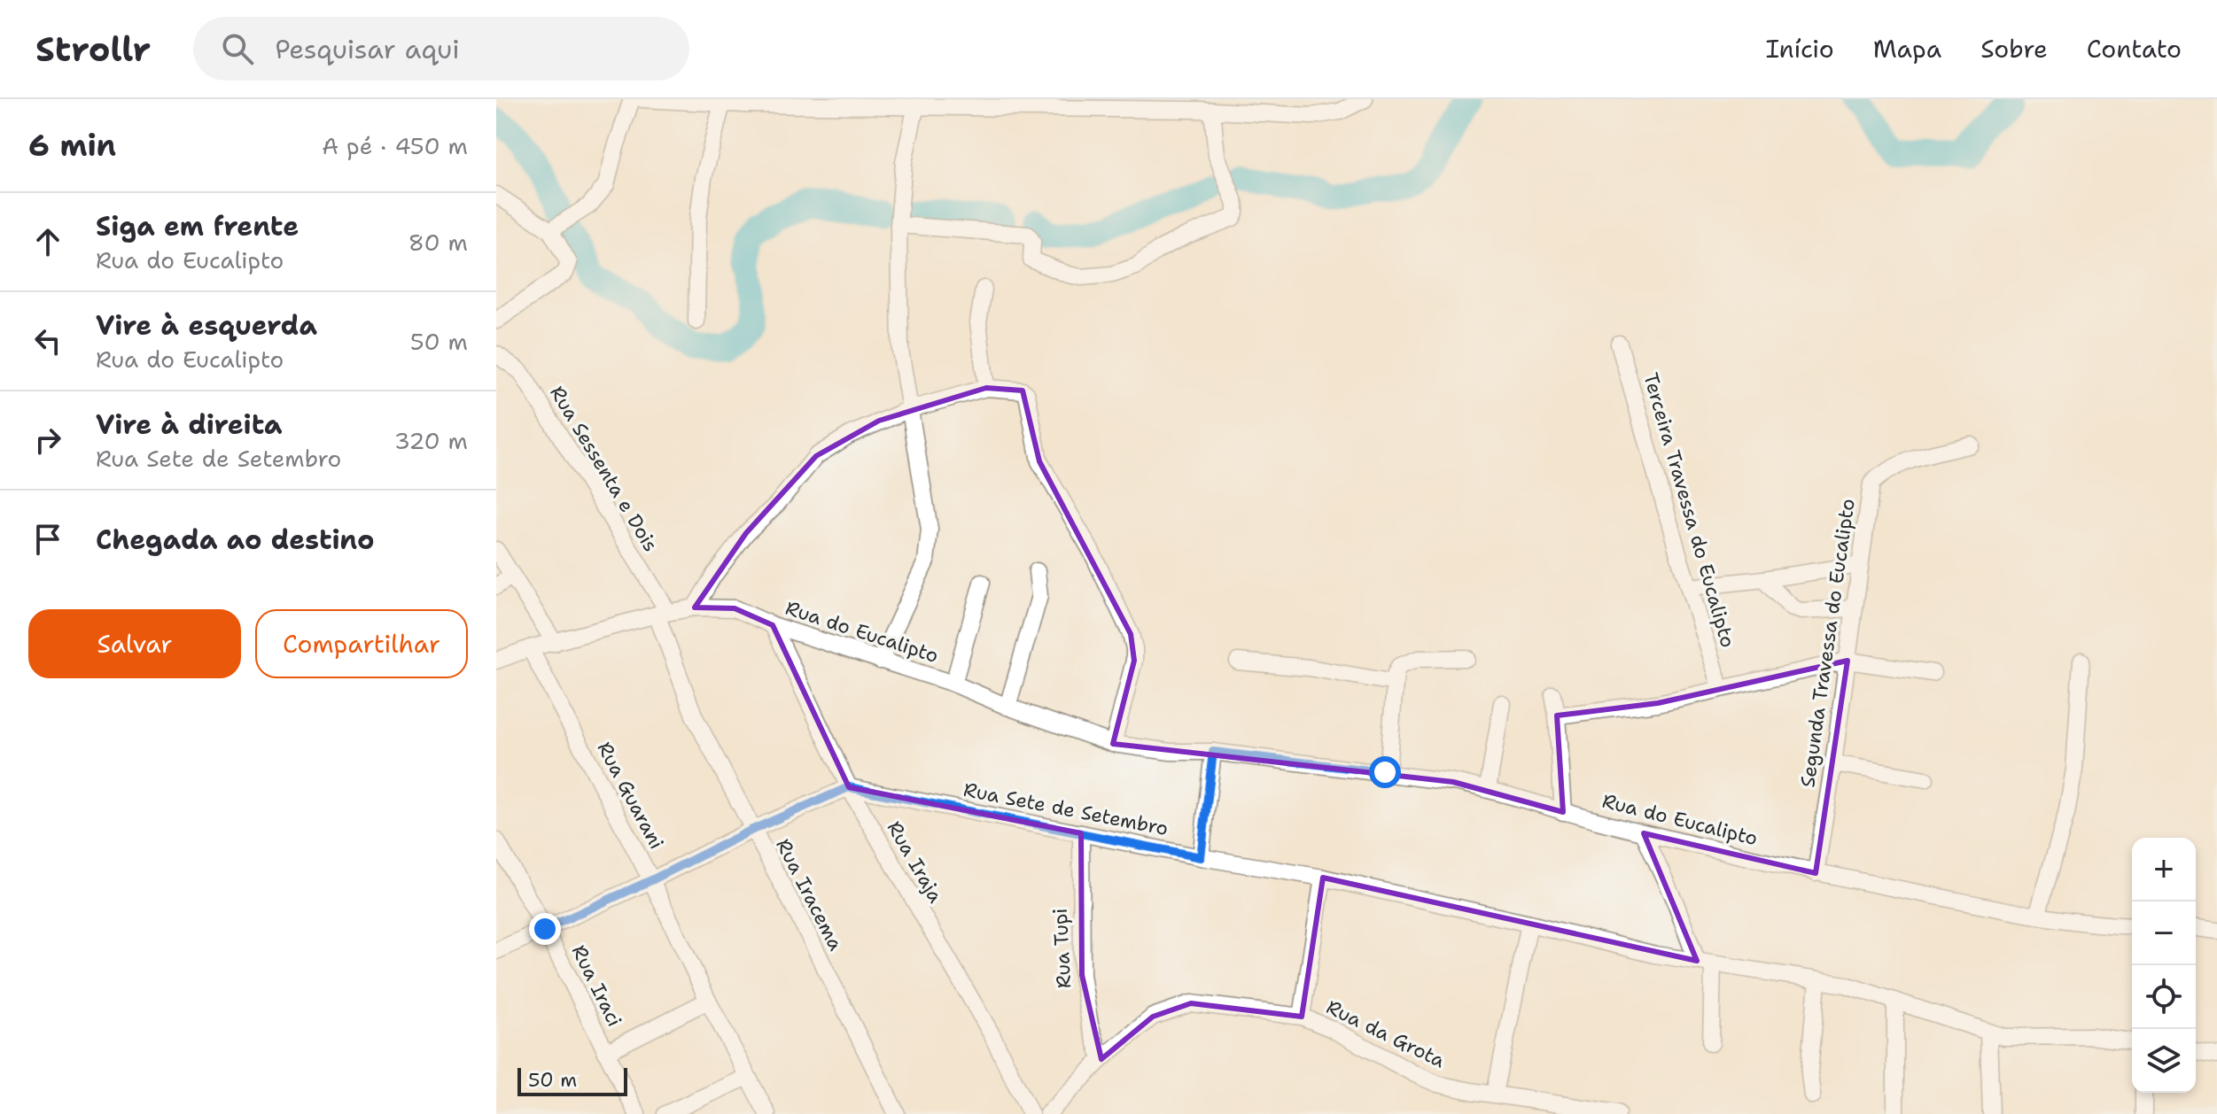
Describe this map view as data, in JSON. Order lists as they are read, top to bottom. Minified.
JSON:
{"streets":{"street":["Rua Sessenta e Dois","Terceira Travessa do Eucalipto","Rua do Eucalipto","Segunda Travessa do Eucalipto","Rua Guarani","Rua Sete de Setembro","Rua Iraja","Rua Iracema","Rua Tupi","Rua Iraci","Rua da Grota"]},"crossings":[["Rua Sessenta e Dois","Rua do Eucalipto"],["Rua Sessenta e Dois","Rua Iracema"],["Rua do Eucalipto","Segunda Travessa do Eucalipto"],["Rua do Eucalipto","Rua Guarani"],["Rua do Eucalipto","Rua Iraja"],["Rua do Eucalipto","Rua Iracema"],["Rua Sete de Setembro","Rua Iraja"],["Rua Sete de Setembro","Rua Tupi"],["Rua Tupi","Rua da Grota"]],"scale_bar":"50 m","page":{"header":"Strollr","search":"Pesquisar aqui","nav":["Início","Mapa","Sobre","Contato"],"heading":["6 min","A pé · 450 m"],"list":[["Siga em frente","Rua do Eucalipto","80 m"],["Vire à esquerda","Rua do Eucalipto","50 m"],["Vire à direita","Rua Sete de Setembro","320 m"],"Chegada ao destino"],"buttons":["Salvar","Compartilhar"],"map_buttons":["+","−"],"scale":"50 m"}}
